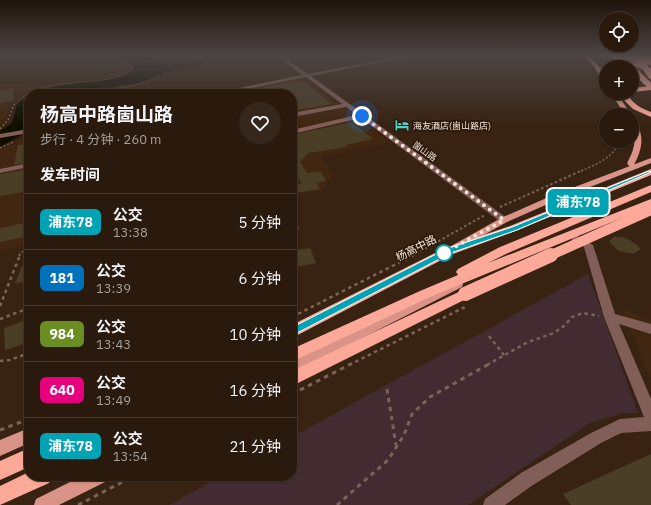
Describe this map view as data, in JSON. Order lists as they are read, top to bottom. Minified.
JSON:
{"streets":{"highway":["杨高中路"],"street":["崮山路"]},"places":{"hotel":["海友酒店(崮山路店)"]},"lines":["bus line 浦东78"],"page":{"on_map":"浦东78","map_buttons":["+","−"],"heading":[["杨高中路崮山路","步行 · 4 分钟 · 260 m"],"发车时间"],"list":[{"mark":"浦东78","name":"公交","note":"13:38","value":"5 分钟"},{"mark":"181","name":"公交","note":"13:39","value":"6 分钟"},{"mark":"984","name":"公交","note":"13:43","value":"10 分钟"},{"mark":"640","name":"公交","note":"13:49","value":"16 分钟"},{"mark":"浦东78","name":"公交","note":"13:54","value":"21 分钟"}]}}
